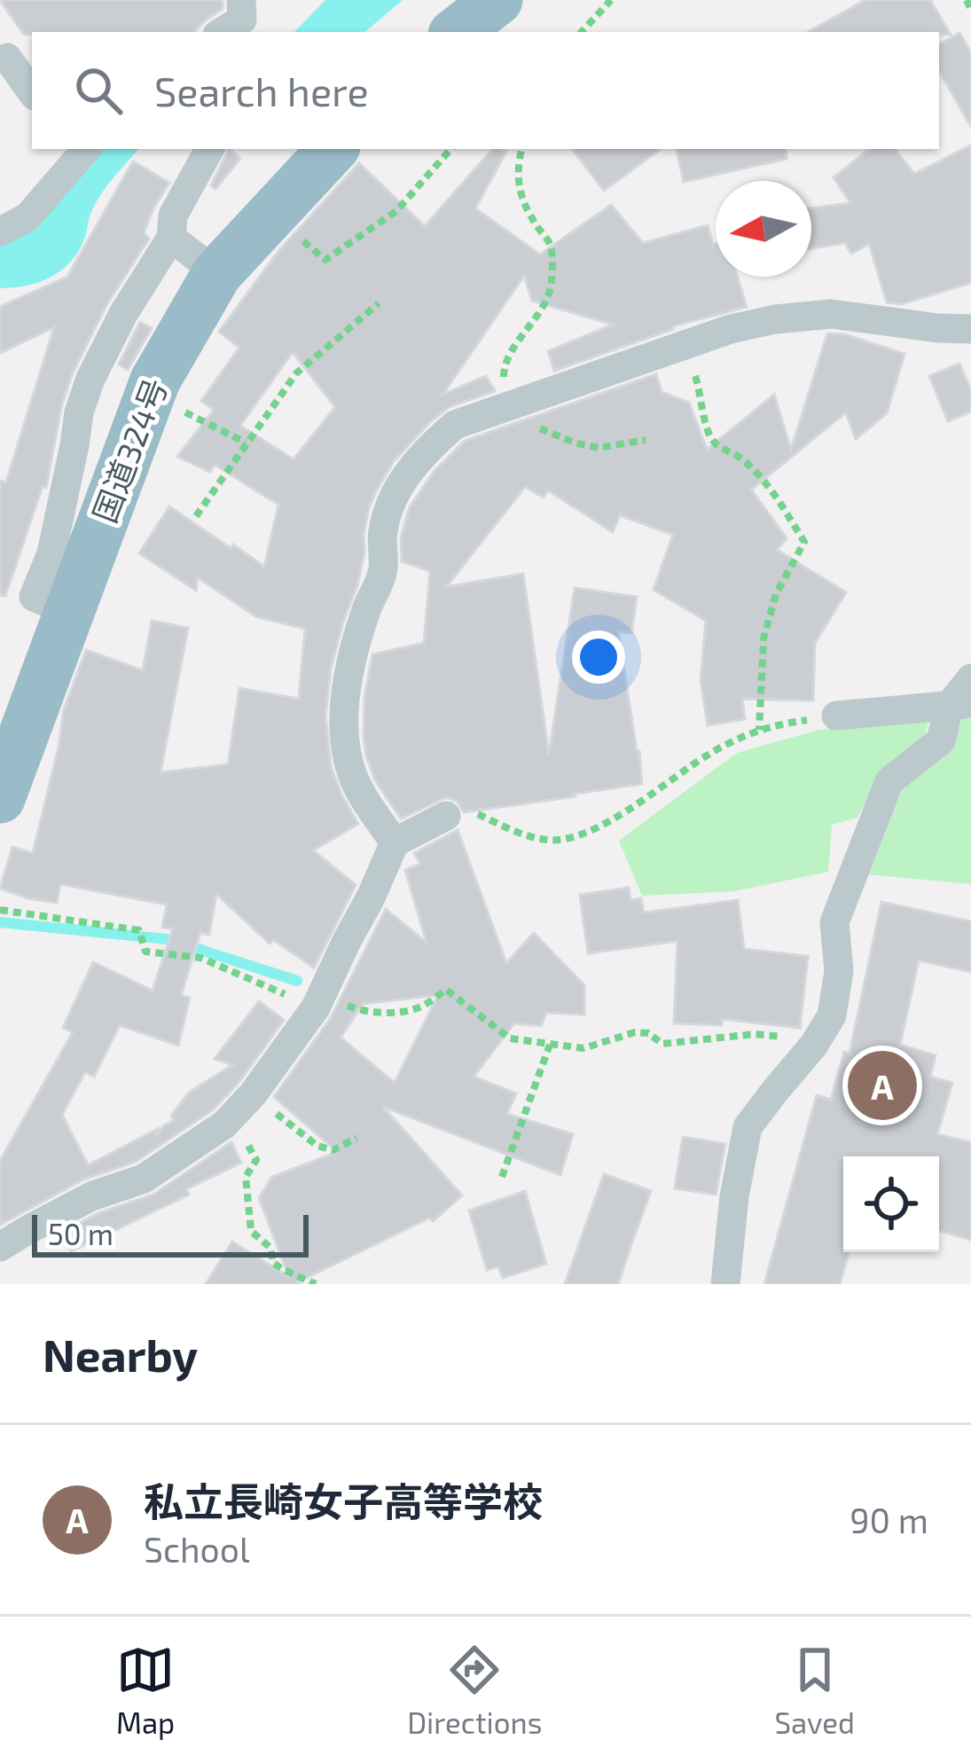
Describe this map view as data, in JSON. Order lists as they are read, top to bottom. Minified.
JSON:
{"streets":{"highway":["国道324号"]},"scale_bar":"50 m","north":"left","page":{"search":"Search here","pins":"A","scale":"50 m","heading":"Nearby","list":[{"mark":"A","name":"私立長崎女子高等学校","note":"School","value":"90 m"}],"nav":["Map","Directions","Saved"]}}
